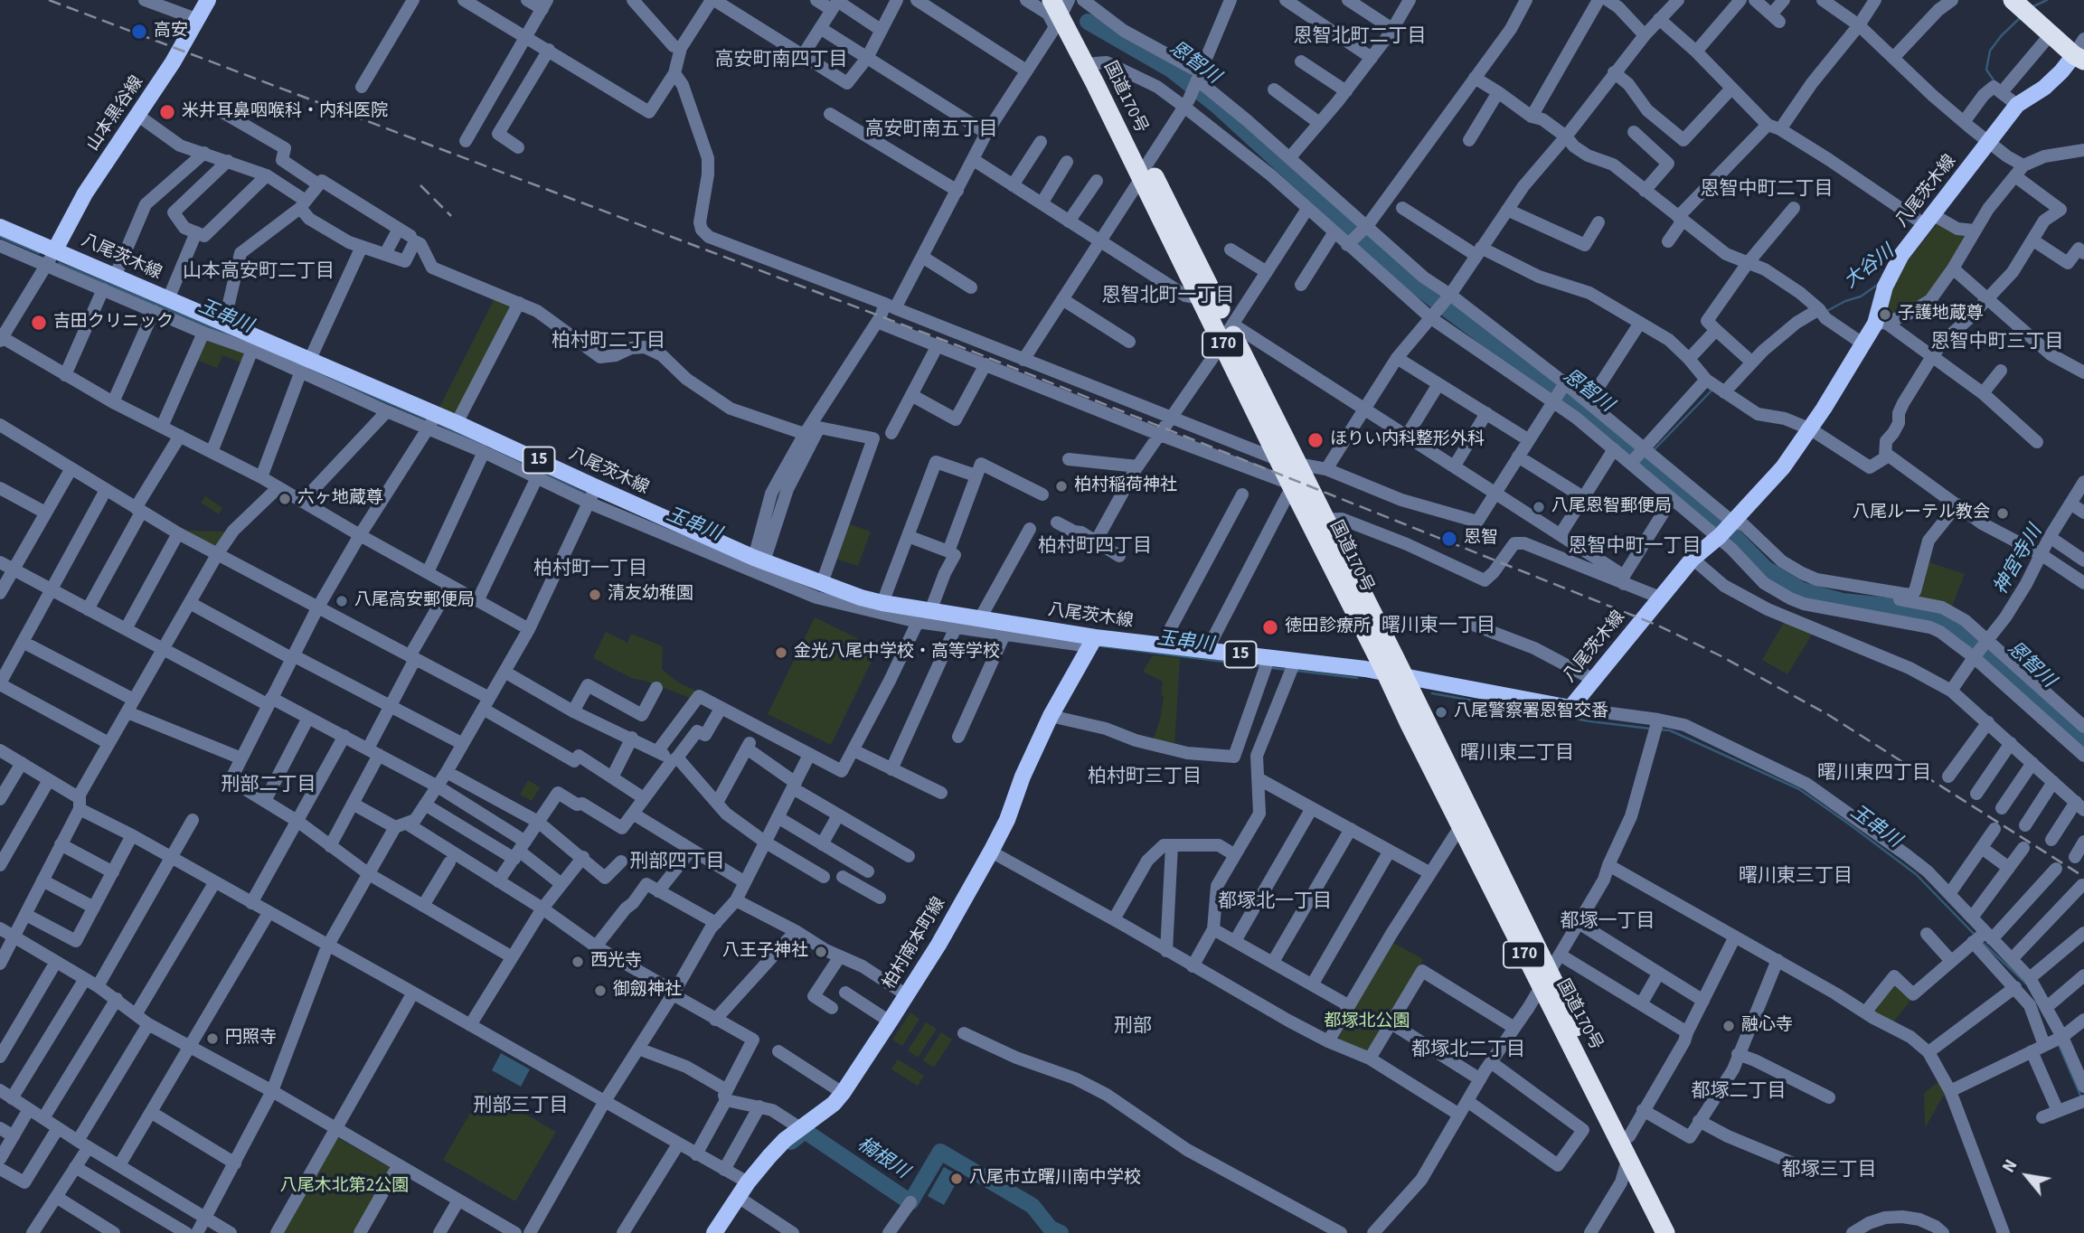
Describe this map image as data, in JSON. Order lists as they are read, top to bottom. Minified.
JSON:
{"streets":{"highway":["国道170号","170"],"main road":["山本黒谷線","八尾茨木線","15","柏村南本町線"]},"crossings":[["国道170号","八尾茨木線"],["山本黒谷線","八尾茨木線"],["八尾茨木線","柏村南本町線"]],"districts":["恩智北町二丁目","高安町南四丁目","高安町南五丁目","恩智中町二丁目","山本高安町二丁目","恩智北町一丁目","柏村町二丁目","恩智中町三丁目","柏村町四丁目","恩智中町一丁目","柏村町一丁目","曙川東一丁目","曙川東二丁目","曙川東四丁目","柏村町三丁目","刑部二丁目","刑部四丁目","曙川東三丁目","都塚北一丁目","都塚一丁目","刑部","都塚北二丁目","都塚二丁目","刑部三丁目","都塚三丁目"],"water":["恩智川","大谷川","玉串川","神宮寺川","楠根川"],"parks":["都塚北公園","八尾木北第2公園"],"places":["高安","米井耳鼻咽喉科・内科医院","子護地蔵尊","吉田クリニック","ほりい内科整形外科","柏村稲荷神社","六ヶ地蔵尊","八尾恩智郵便局","八尾ルーテル教会","恩智","清友幼稚園","八尾高安郵便局","徳田診療所","金光八尾中学校・高等学校","八尾警察署恩智交番","八王子神社","西光寺","御劔神社","融心寺","円照寺","八尾市立曙川南中学校"],"north":"top left"}
